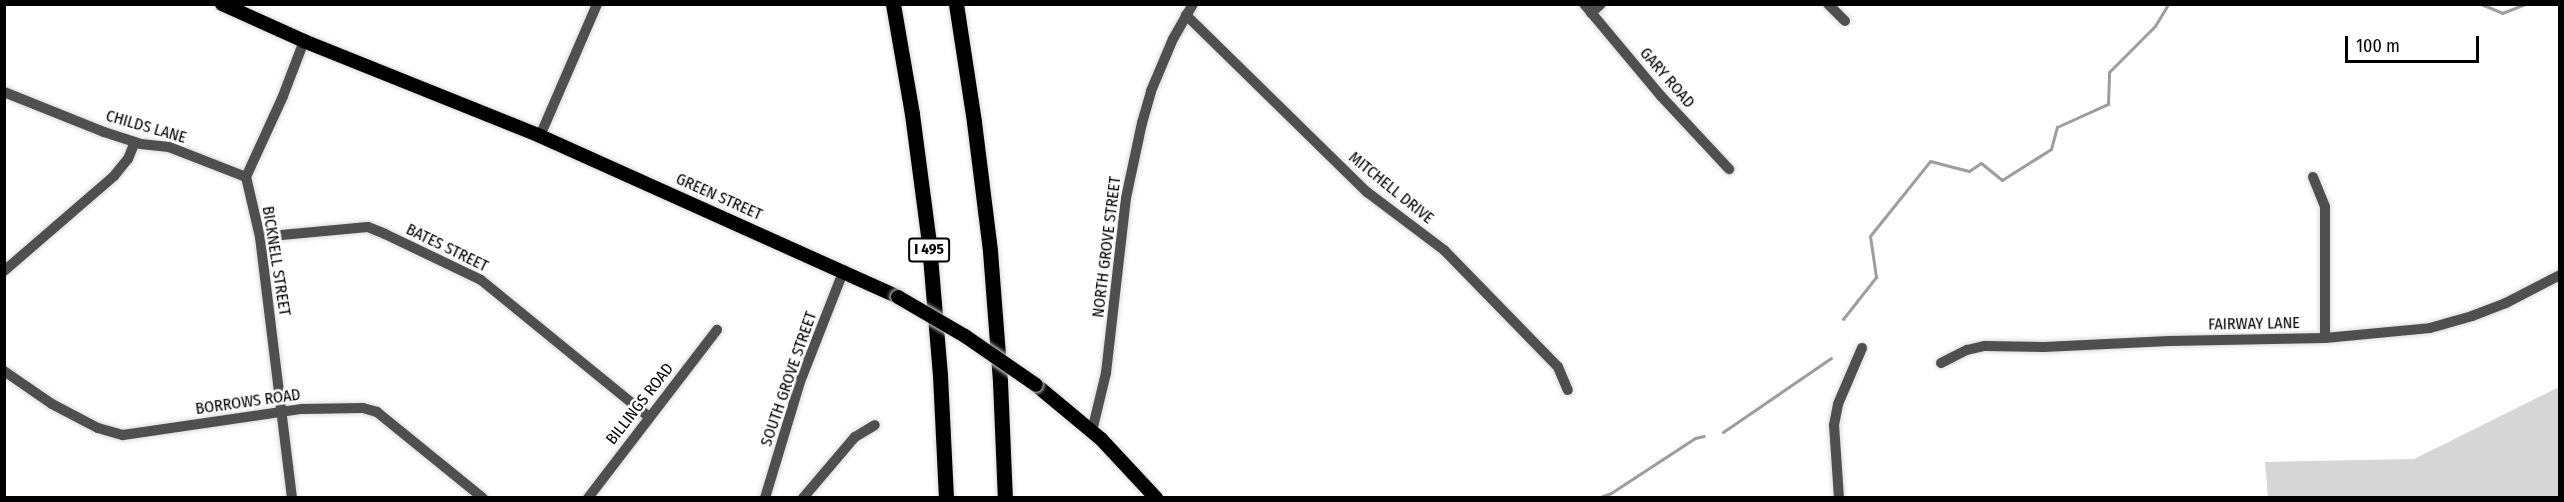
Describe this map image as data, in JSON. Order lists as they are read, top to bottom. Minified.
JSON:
{"streets":{"highway":["I 495"],"main road":["GREEN STREET"],"street":["GARY ROAD","CHILDS LANE","MITCHELL DRIVE","NORTH GROVE STREET","BATES STREET","BICKNELL STREET","FAIRWAY LANE","SOUTH GROVE STREET","BORROWS ROAD","BILLINGS ROAD"]},"crossings":[["CHILDS LANE","BICKNELL STREET"],["MITCHELL DRIVE","NORTH GROVE STREET"],["GREEN STREET","NORTH GROVE STREET"],["GREEN STREET","SOUTH GROVE STREET"],["BATES STREET","BICKNELL STREET"],["BATES STREET","BILLINGS ROAD"],["BICKNELL STREET","BORROWS ROAD"]],"scale_bar":"100 m"}
